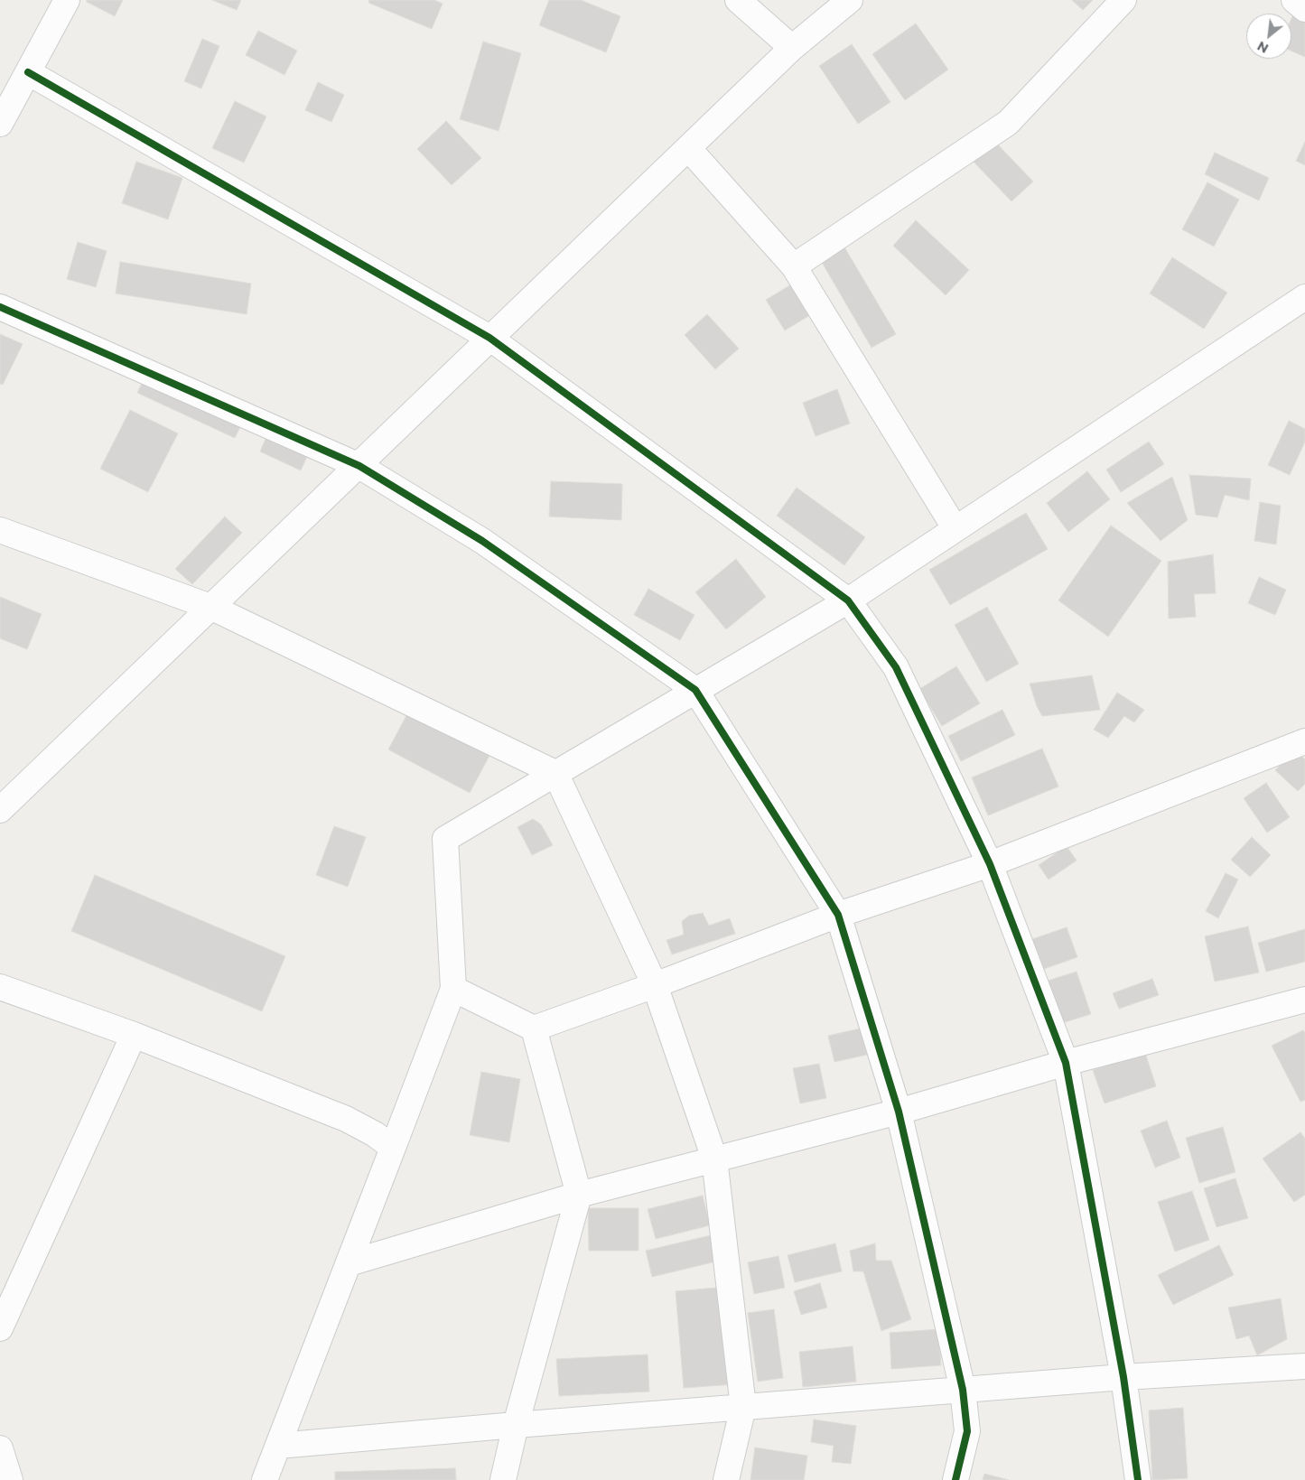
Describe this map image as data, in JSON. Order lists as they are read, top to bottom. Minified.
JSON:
{"north":"bottom left"}
